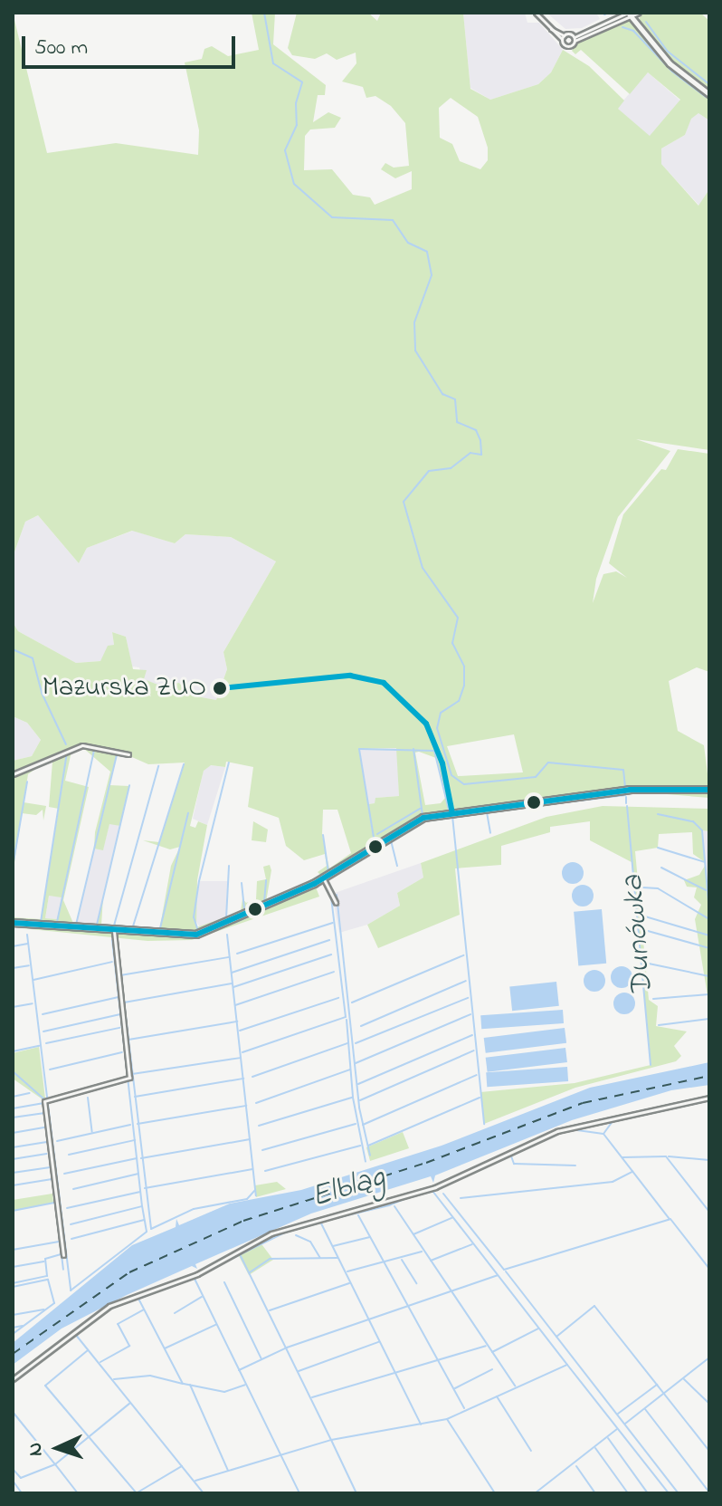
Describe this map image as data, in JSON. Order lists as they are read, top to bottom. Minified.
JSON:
{"water":["Dunówka","Elbląg"],"places":["Mazurska ZUO"],"scale_bar":"500 m","north":"left"}
